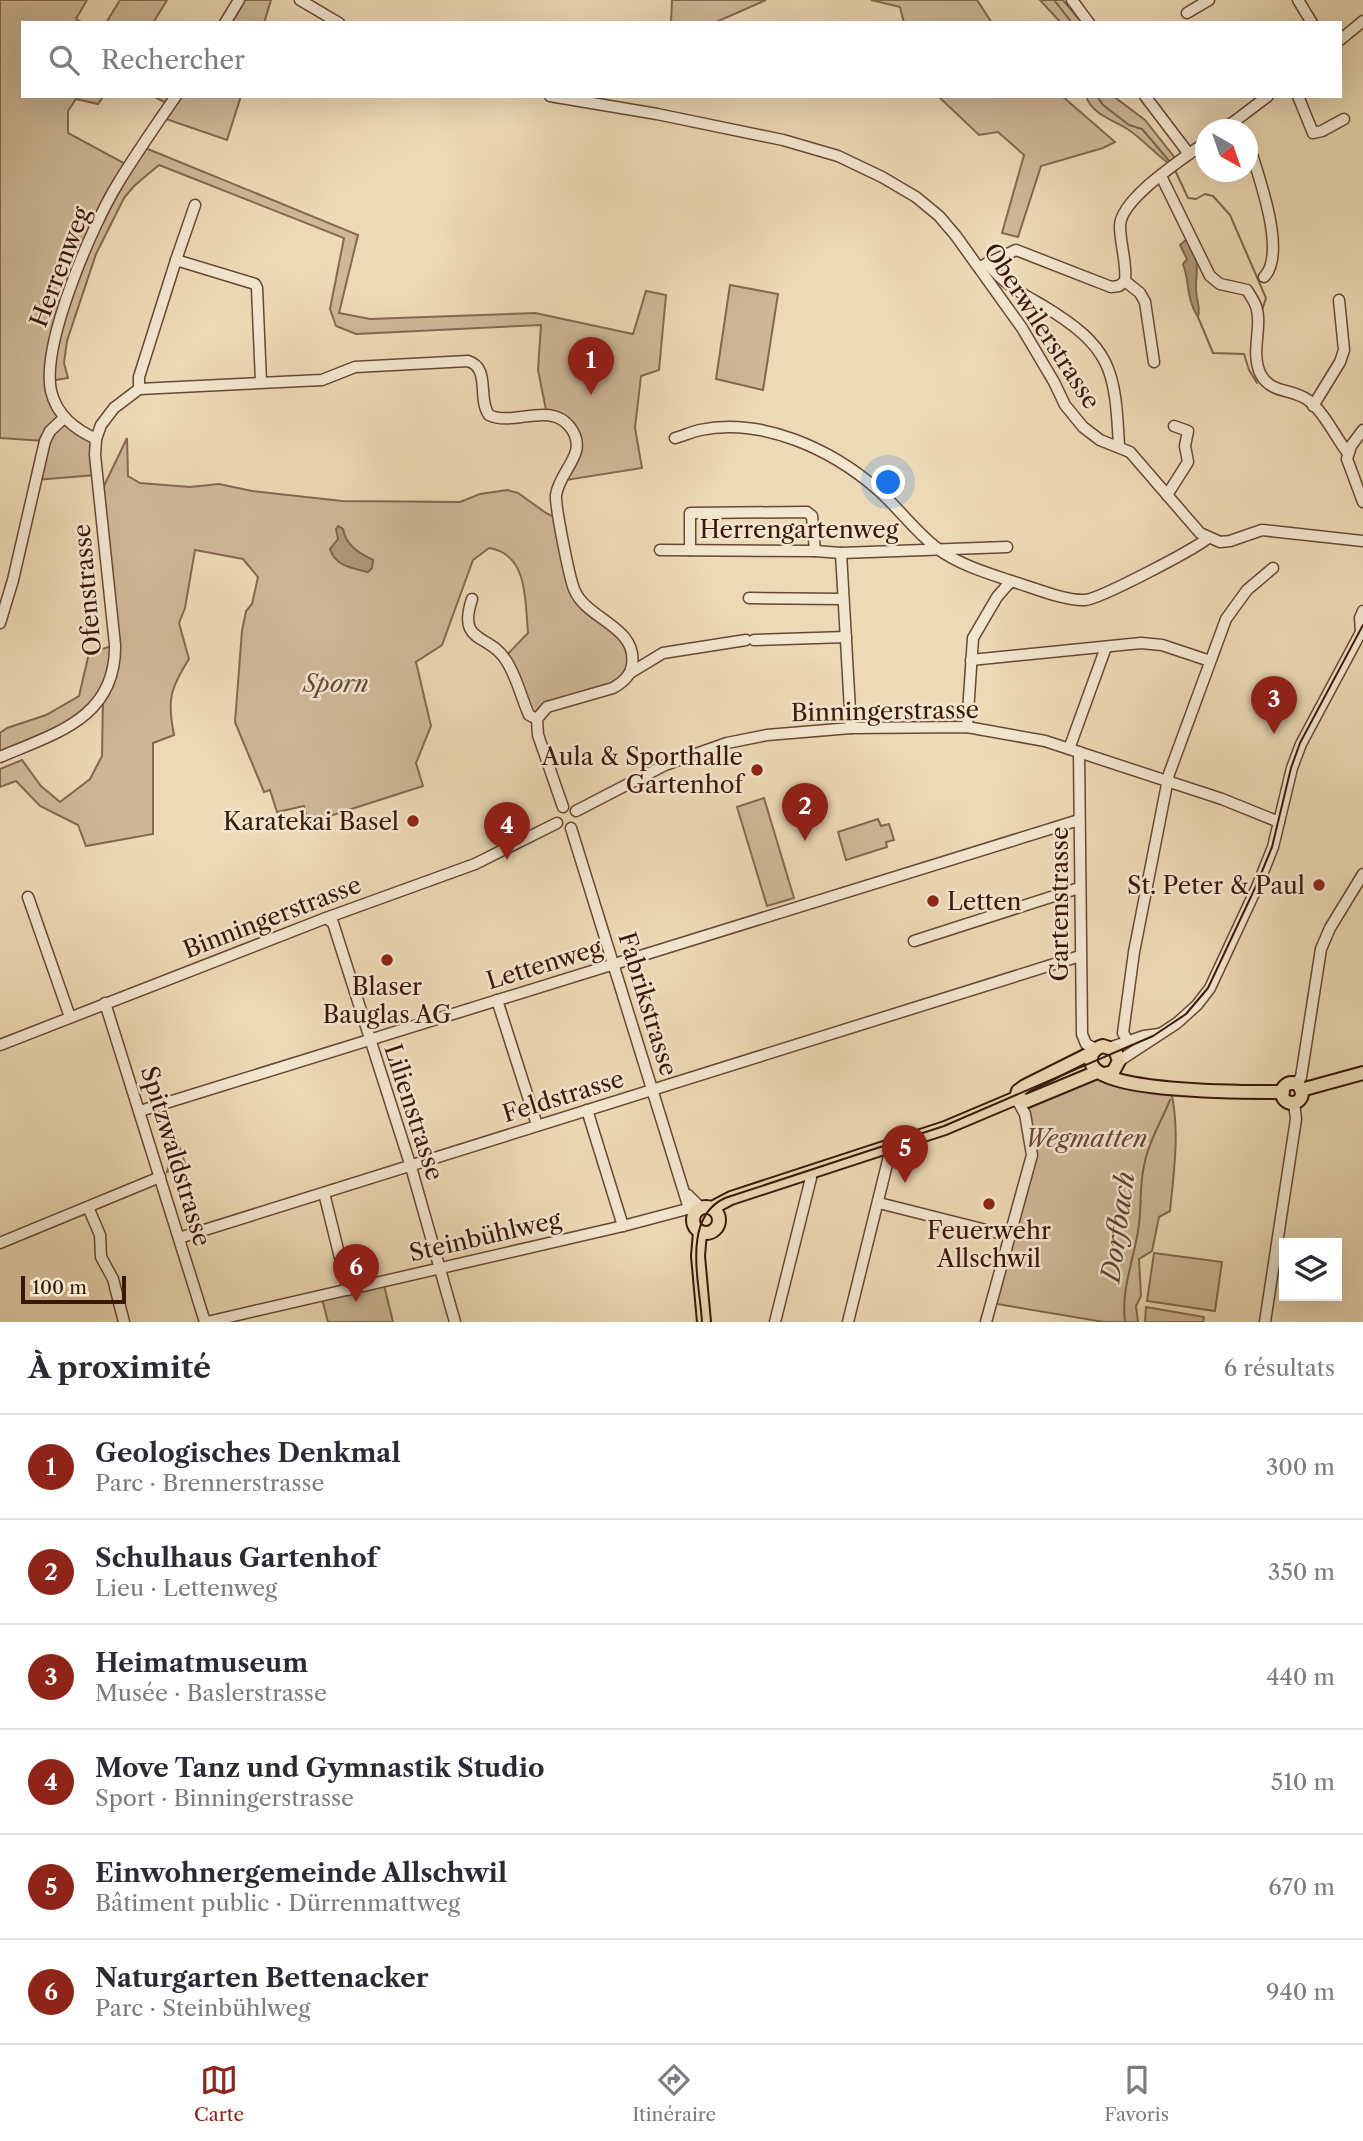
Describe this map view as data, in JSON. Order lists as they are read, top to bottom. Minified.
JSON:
{"streets":{"street":["Herrenweg","Oberwilerstrasse","Herrengartenweg","Ofenstrasse","Binningerstrasse","Gartenstrasse","Lettenweg","Fabrikstrasse","Feldstrasse","Lilienstrasse","Spitzwaldstrasse","Steinbühlweg"]},"crossings":[["Binningerstrasse","Gartenstrasse"],["Binningerstrasse","Fabrikstrasse"],["Binningerstrasse","Lilienstrasse"],["Binningerstrasse","Spitzwaldstrasse"],["Gartenstrasse","Lettenweg"],["Gartenstrasse","Feldstrasse"],["Lettenweg","Fabrikstrasse"],["Lettenweg","Lilienstrasse"],["Lettenweg","Spitzwaldstrasse"],["Fabrikstrasse","Feldstrasse"],["Fabrikstrasse","Steinbühlweg"],["Feldstrasse","Lilienstrasse"],["Feldstrasse","Spitzwaldstrasse"],["Lilienstrasse","Steinbühlweg"],["Spitzwaldstrasse","Steinbühlweg"]],"water":["Dorfbach"],"parks":["Sporn","Wegmatten"],"places":["Aula & Sporthalle Gartenhof","Karatekai Basel","St. Peter & Paul","Letten","Blaser Bauglas AG","Feuerwehr Allschwil"],"scale_bar":"100 m","north":"bottom right","page":{"search":"Rechercher","pins":["1","3","2","4","5","6"],"scale":"100 m","heading":["À proximité","6 résultats"],"list":[{"mark":"1","name":"Geologisches Denkmal","note":"Parc · Brennerstrasse","value":"300 m"},{"mark":"2","name":"Schulhaus Gartenhof","note":"Lieu · Lettenweg","value":"350 m"},{"mark":"3","name":"Heimatmuseum","note":"Musée · Baslerstrasse","value":"440 m"},{"mark":"4","name":"Move Tanz und Gymnastik Studio","note":"Sport · Binningerstrasse","value":"510 m"},{"mark":"5","name":"Einwohnergemeinde Allschwil","note":"Bâtiment public · Dürrenmattweg","value":"670 m"},{"mark":"6","name":"Naturgarten Bettenacker","note":"Parc · Steinbühlweg","value":"940 m"}],"nav":["Carte","Itinéraire","Favoris"]}}
